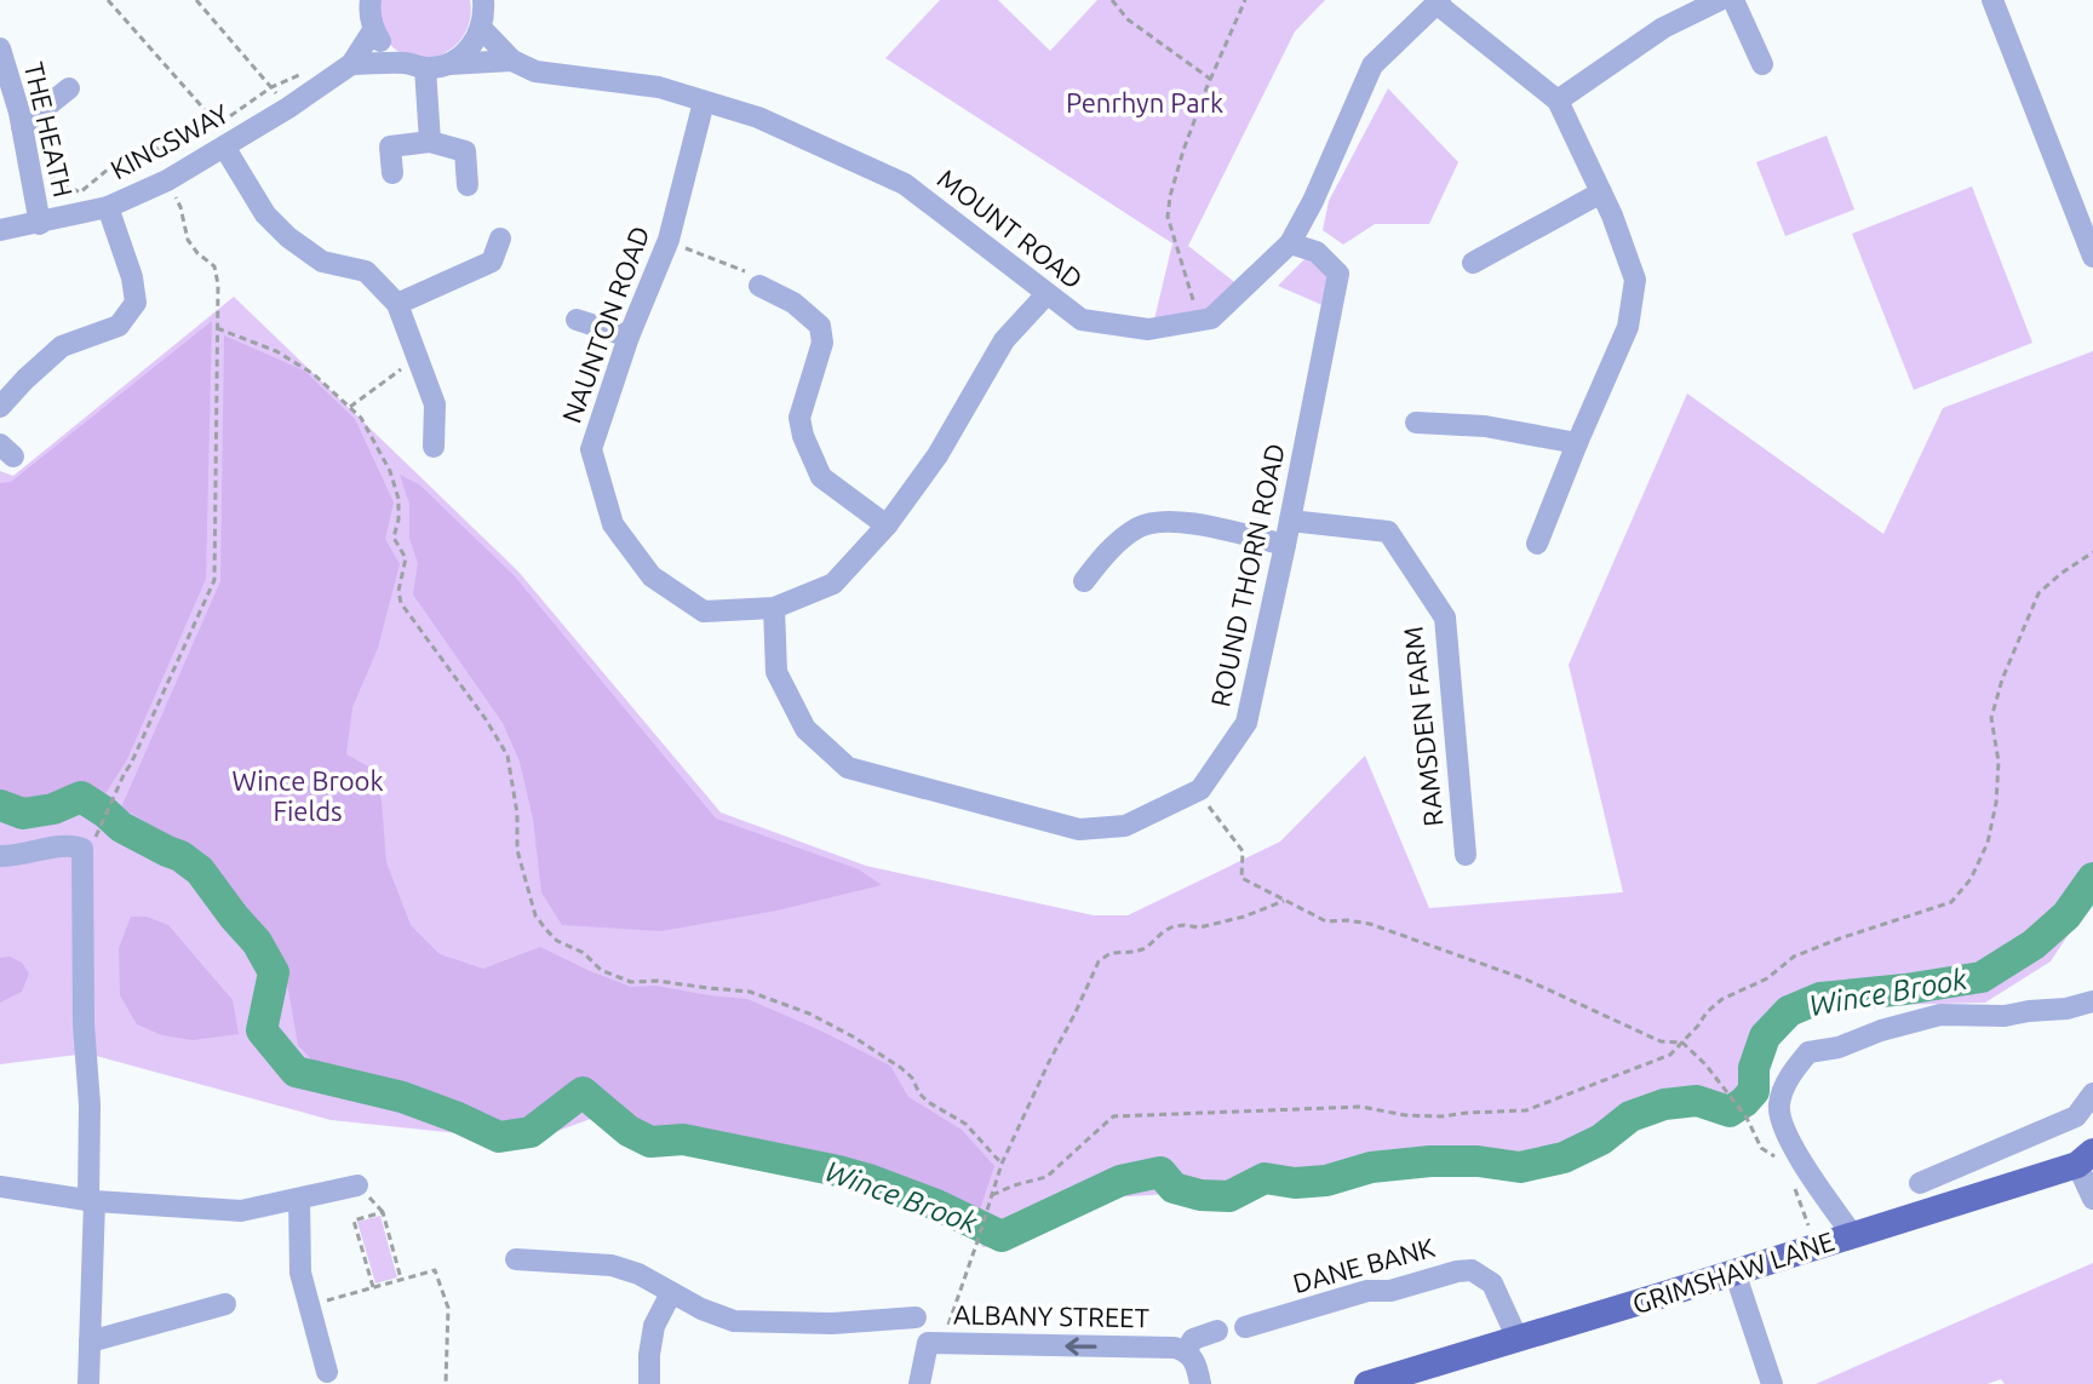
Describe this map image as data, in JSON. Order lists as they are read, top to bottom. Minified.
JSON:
{"streets":{"main road":["GRIMSHAW LANE"],"street":["THE HEATH","KINGSWAY","MOUNT ROAD","NAUNTON ROAD","ROUND THORN ROAD","RAMSDEN FARM","DANE BANK","ALBANY STREET"]},"crossings":[["THE HEATH","KINGSWAY"],["MOUNT ROAD","NAUNTON ROAD"],["MOUNT ROAD","ROUND THORN ROAD"],["NAUNTON ROAD","ROUND THORN ROAD"],["ROUND THORN ROAD","RAMSDEN FARM"],["DANE BANK","GRIMSHAW LANE"]],"one_way":["ALBANY STREET"],"water":["Wince Brook"],"parks":["Penrhyn Park","Wince Brook Fields"]}
